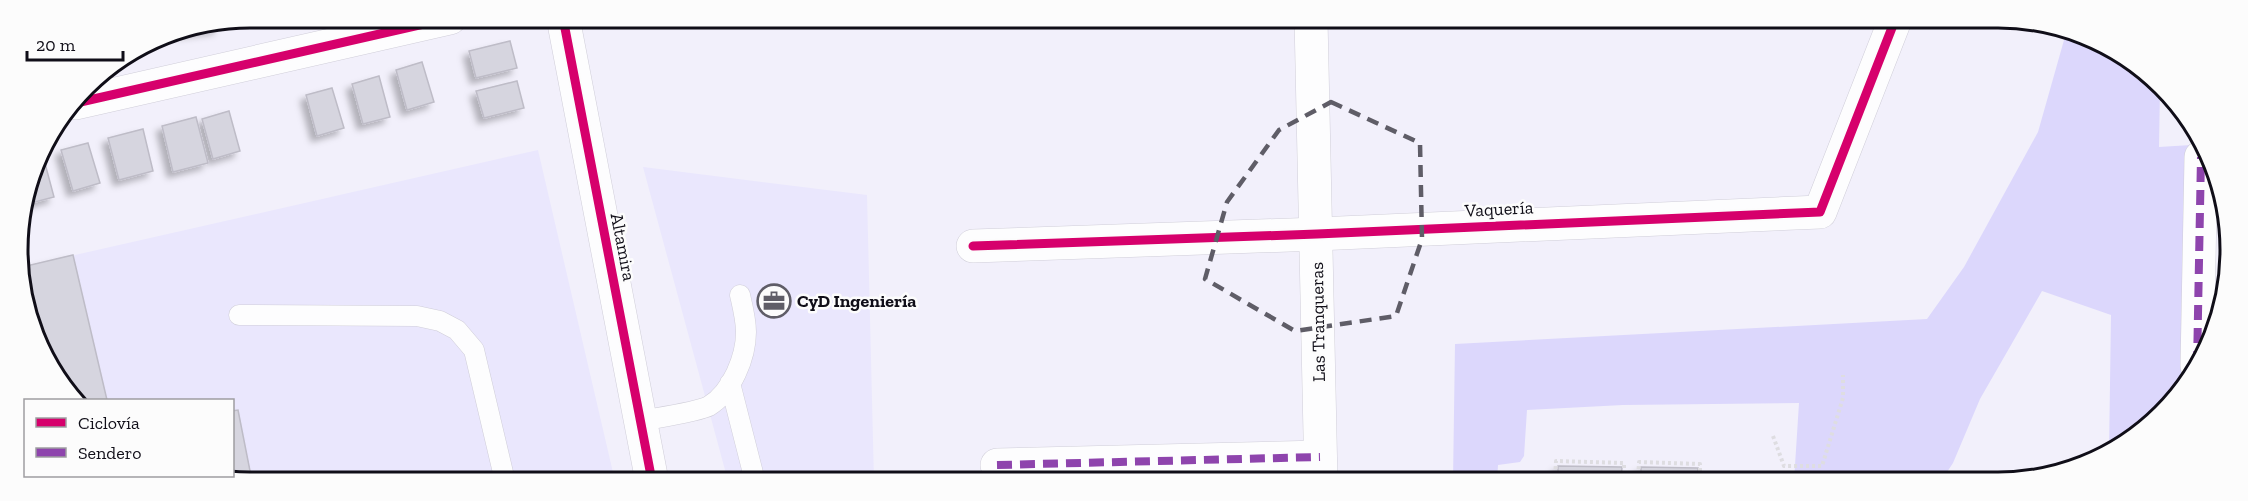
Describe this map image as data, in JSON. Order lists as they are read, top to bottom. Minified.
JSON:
{"streets":{"street":["Vaquería","Altamira","Las Tranqueras"]},"crossings":[["Vaquería","Las Tranqueras"]],"places":{"office":["CyD Ingeniería"]},"legend":["Ciclovía","Sendero"],"scale_bar":"20 m"}
